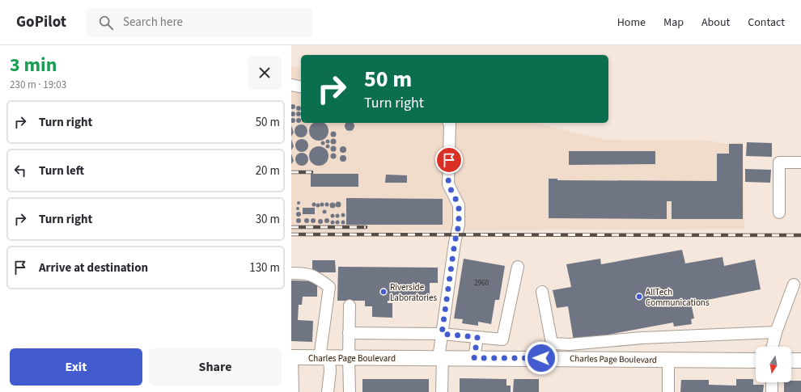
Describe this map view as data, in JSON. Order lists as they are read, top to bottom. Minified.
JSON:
{"streets":{"main road":["Charles Page Boulevard"]},"places":["Riverside Laboratories","AllTech Communications"],"house_numbers":["2960"],"north":"bottom","page":{"header":"GoPilot","search":"Search here","nav":["Home","Map","About","Contact"],"heading":["3 min","230 m · 19:03"],"turn":["50 m","Turn right"],"list":[{"name":"Turn right","value":"50 m"},{"name":"Turn left","value":"20 m"},{"name":"Turn right","value":"30 m"},{"name":"Arrive at destination","value":"130 m"}],"buttons":["Exit","Share"]}}
